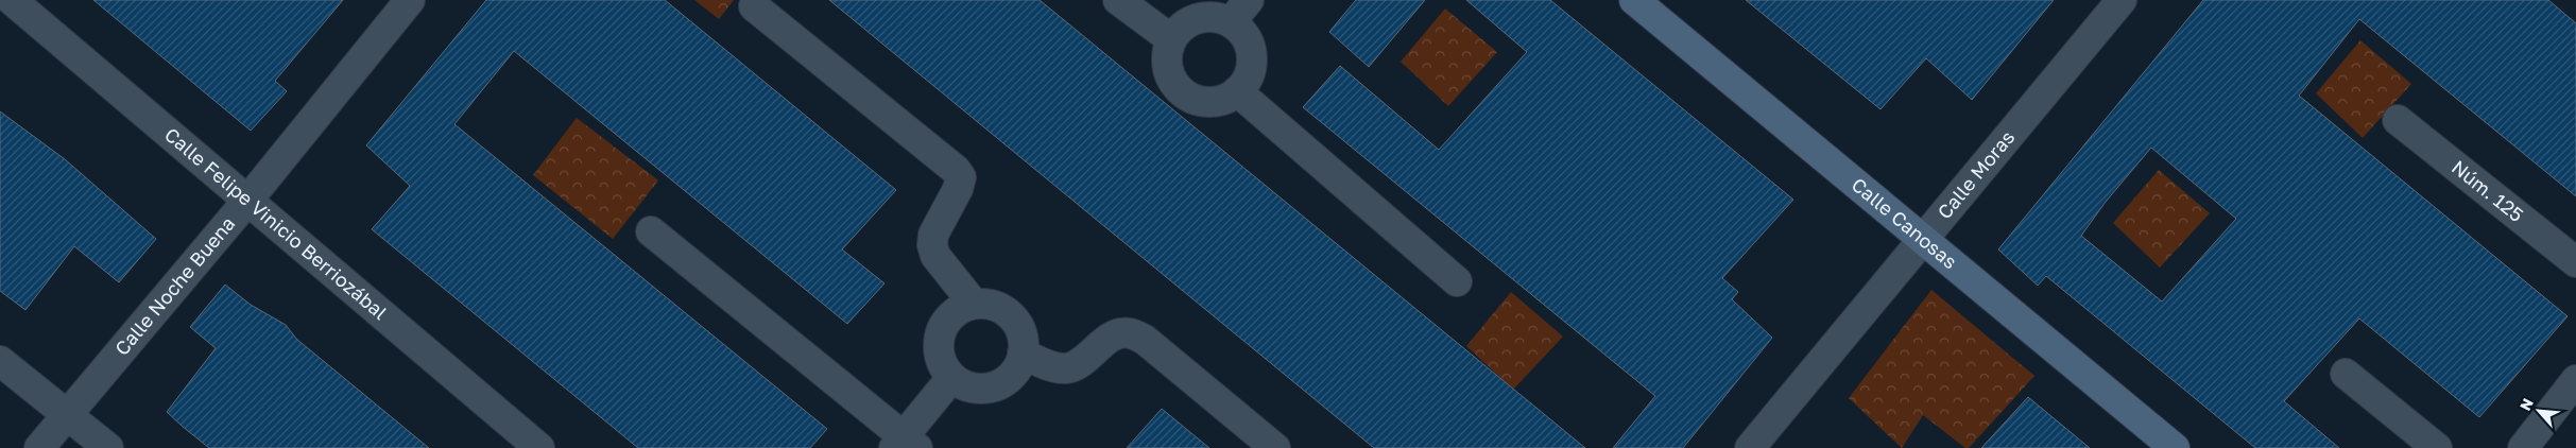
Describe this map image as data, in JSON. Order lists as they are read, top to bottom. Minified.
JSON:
{"streets":{"street":["Calle Moras","Núm. 125","Calle Felipe Vinicio Berriozábal","Calle Canosas","Calle Noche Buena"]},"crossings":[["Calle Moras","Calle Canosas"],["Calle Felipe Vinicio Berriozábal","Calle Noche Buena"]],"north":"top left"}
